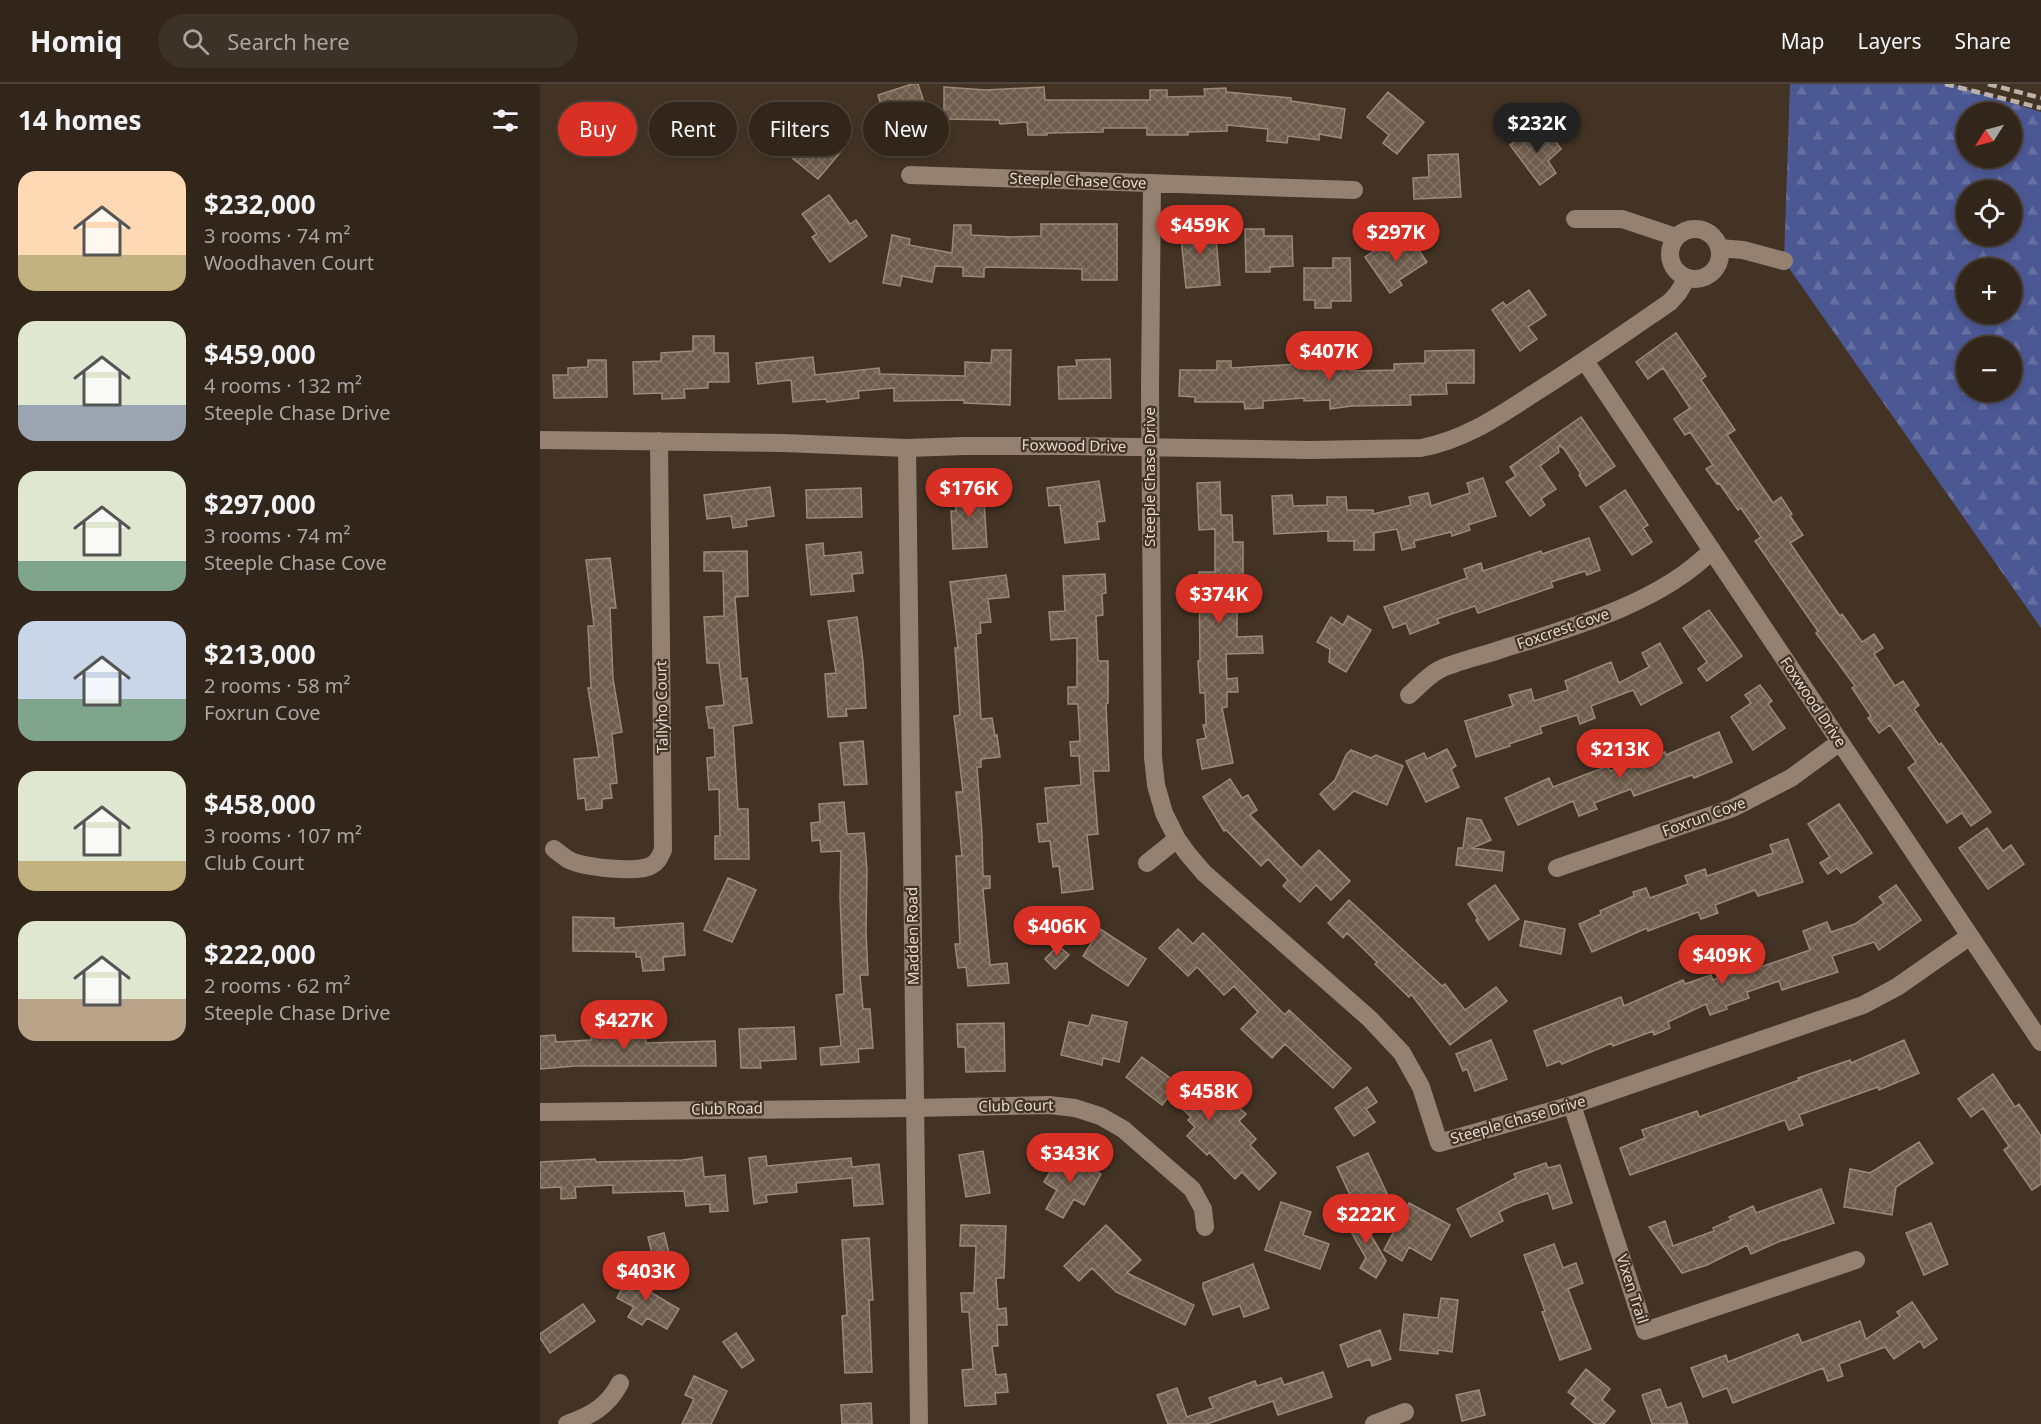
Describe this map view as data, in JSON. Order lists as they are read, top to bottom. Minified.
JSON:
{"streets":{"street":["Steeple Chase Cove","Foxwood Drive","Steeple Chase Drive","Foxcrest Cove","Tallyho Court","Foxrun Cove","Madden Road","Club Court","Club Road","Vixen Trail"]},"crossings":[["Steeple Chase Cove","Steeple Chase Drive"],["Foxwood Drive","Steeple Chase Drive"],["Foxwood Drive","Foxcrest Cove"],["Foxwood Drive","Tallyho Court"],["Foxwood Drive","Foxrun Cove"],["Foxwood Drive","Madden Road"],["Steeple Chase Drive","Vixen Trail"],["Madden Road","Club Court"],["Madden Road","Club Road"],["Club Court","Club Road"]],"north":"bottom left","page":{"header":"Homiq","search":"Search here","nav":["Map","Layers","Share"],"heading":"14 homes","map_buttons":["+","−"],"chip":["Buy","Rent","Filters","New"],"price":["$232K","$459K","$297K","$407K","$176K","$374K","$213K","$406K","$409K","$427K","$458K","$343K","$222K","$403K"],"list":[{"name":"$232,000","note":"3 rooms · 74 m² · Woodhaven Court"},{"name":"$459,000","note":"4 rooms · 132 m² · Steeple Chase Drive"},{"name":"$297,000","note":"3 rooms · 74 m² · Steeple Chase Cove"},{"name":"$213,000","note":"2 rooms · 58 m² · Foxrun Cove"},{"name":"$458,000","note":"3 rooms · 107 m² · Club Court"},{"name":"$222,000","note":"2 rooms · 62 m² · Steeple Chase Drive"}]}}
